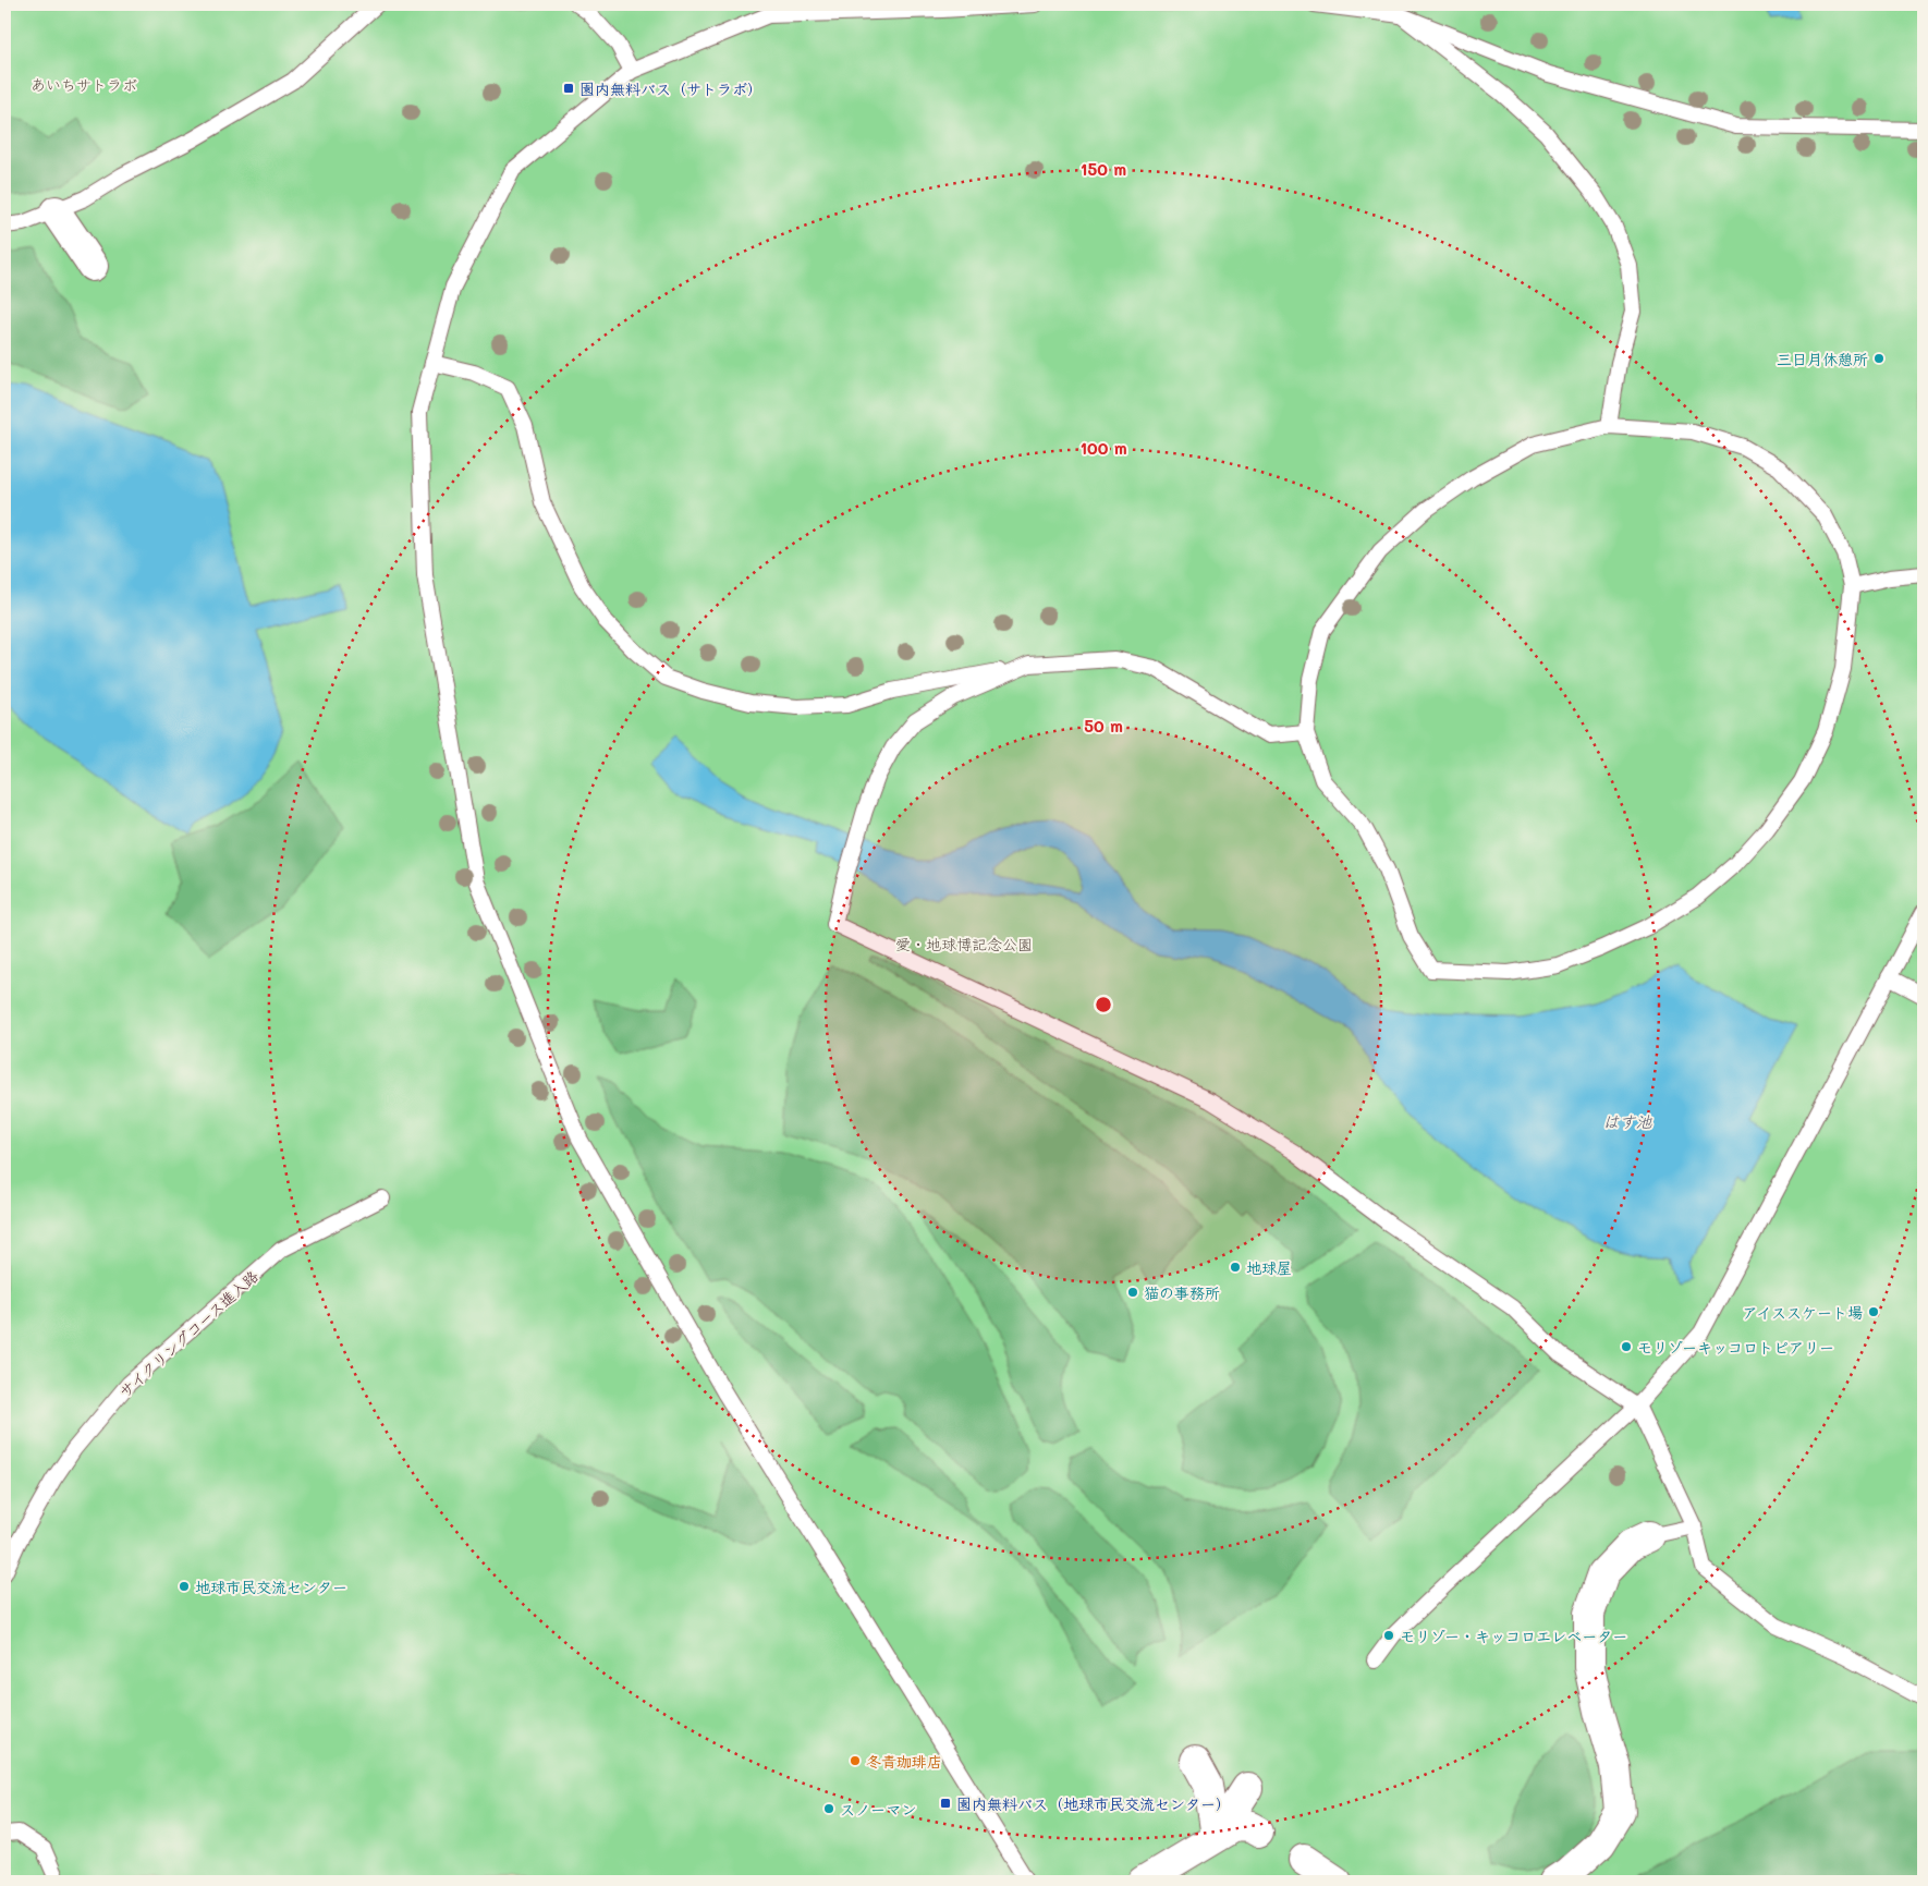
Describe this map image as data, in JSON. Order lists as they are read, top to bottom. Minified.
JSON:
{"streets":{"lane":["サイクリングコース進入路"]},"water":["はす池"],"parks":["あいちサトラボ","愛・地球博記念公園"],"places":{"transit":["園内無料バス（サトラボ）","園内無料バス（地球市民交流センター）"],"other":["三日月休憩所","地球屋","猫の事務所","アイススケート場","モリゾーキッコロトピアリー","地球市民交流センター","モリゾー・キッコロエレベーター","冬青珈琲店","スノーマン"]},"rings":["150 m","100 m","50 m"]}
